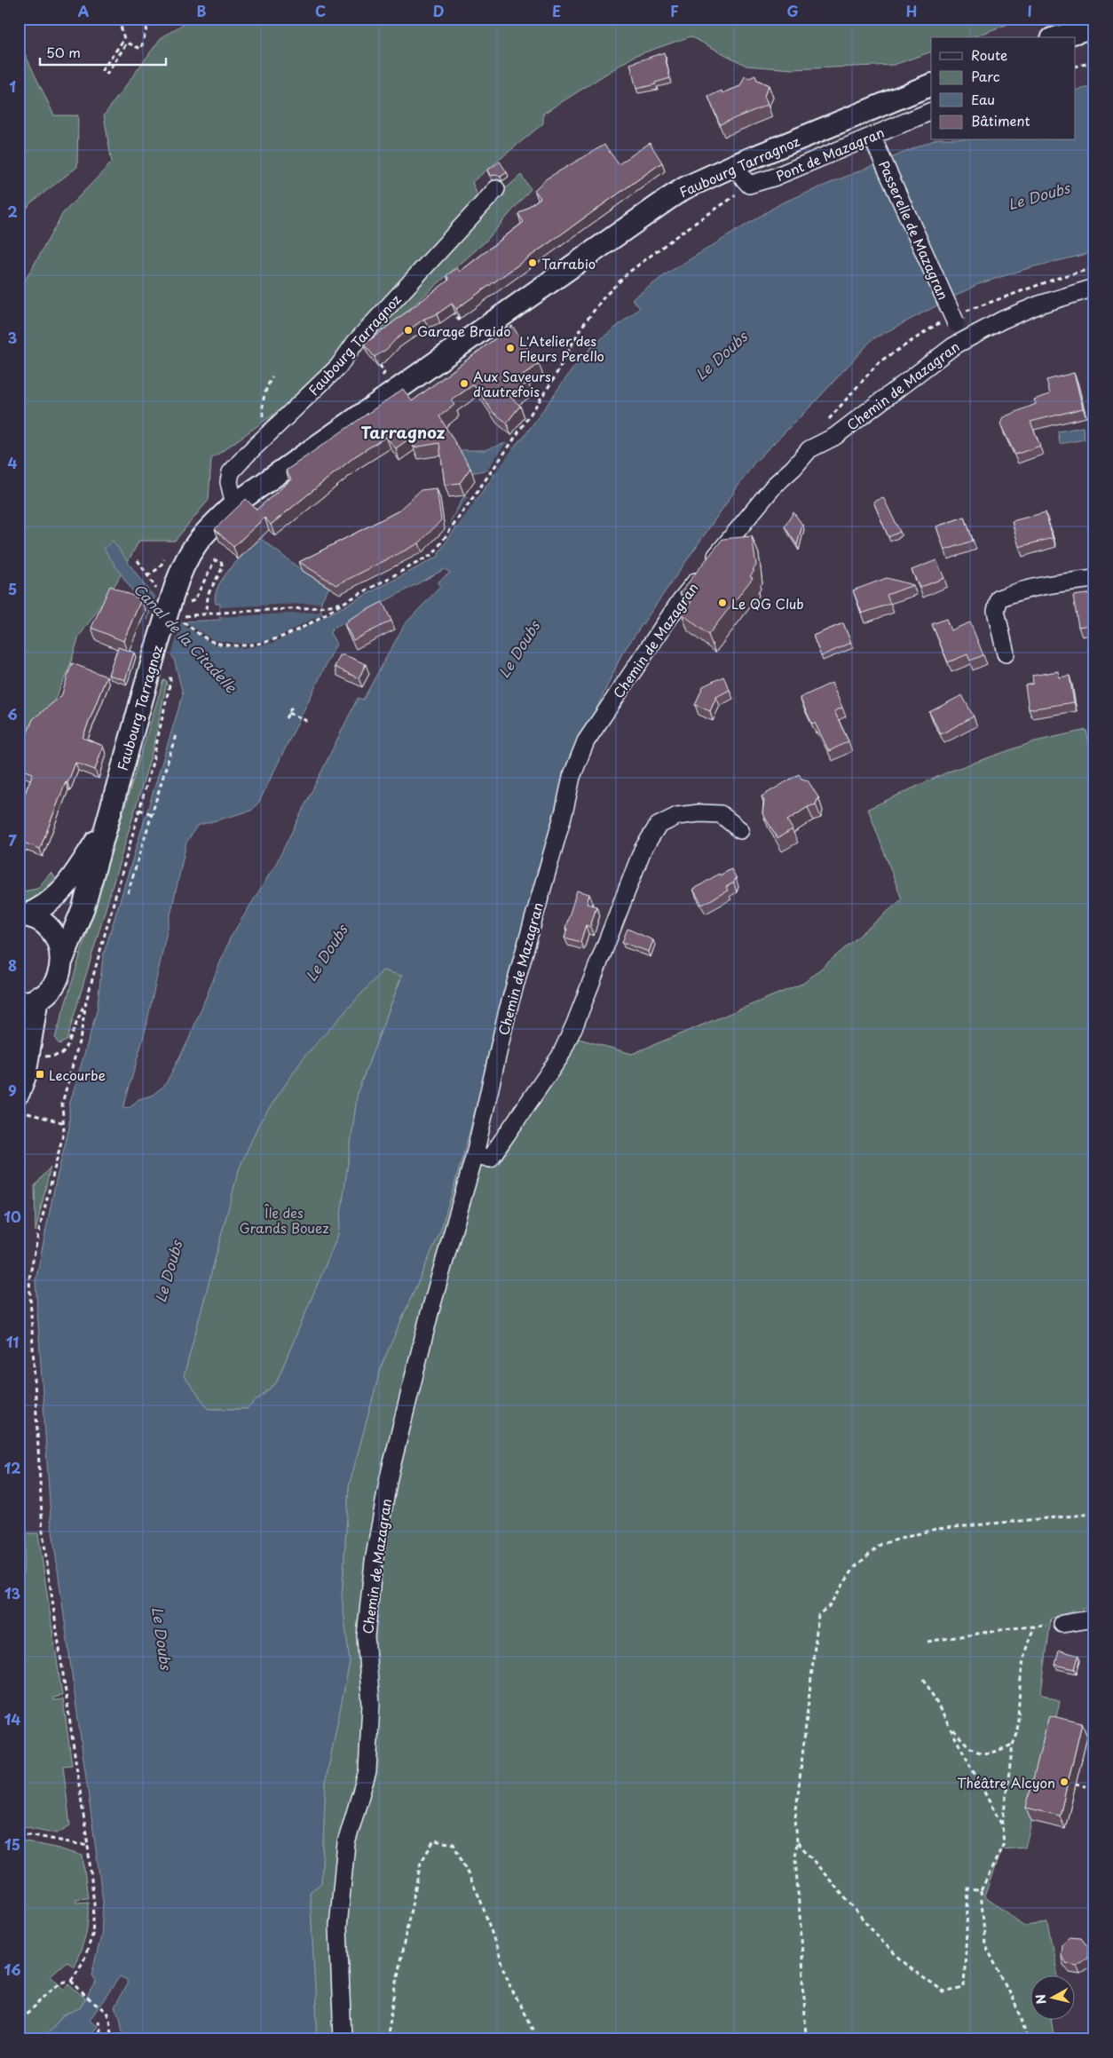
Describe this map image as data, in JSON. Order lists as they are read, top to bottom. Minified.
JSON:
{"streets":{"main road":["Faubourg Tarragnoz"],"street":["Pont de Mazagran","Passerelle de Mazagran","Chemin de Mazagran"]},"crossings":[["Pont de Mazagran","Passerelle de Mazagran"],["Passerelle de Mazagran","Chemin de Mazagran"]],"districts":["Tarragnoz"],"water":["Le Doubs","Canal de la Citadelle"],"parks":["Île des Grands Bouez"],"places":{"other":["Tarrabio","Garage Braido","L'Atelier des Fleurs Perello","Aux Saveurs d'autrefois","Le QG Club","Théâtre Alcyon"],"transit":["Lecourbe"]},"legend":["Route","Parc","Eau","Bâtiment"],"scale_bar":"50 m","north":"left","grid":{"columns":["A","B","C","D","E","F","G","H","I"],"rows":["1","2","3","4","5","6","7","8","9","10","11","12","13","14","15","16"]}}
